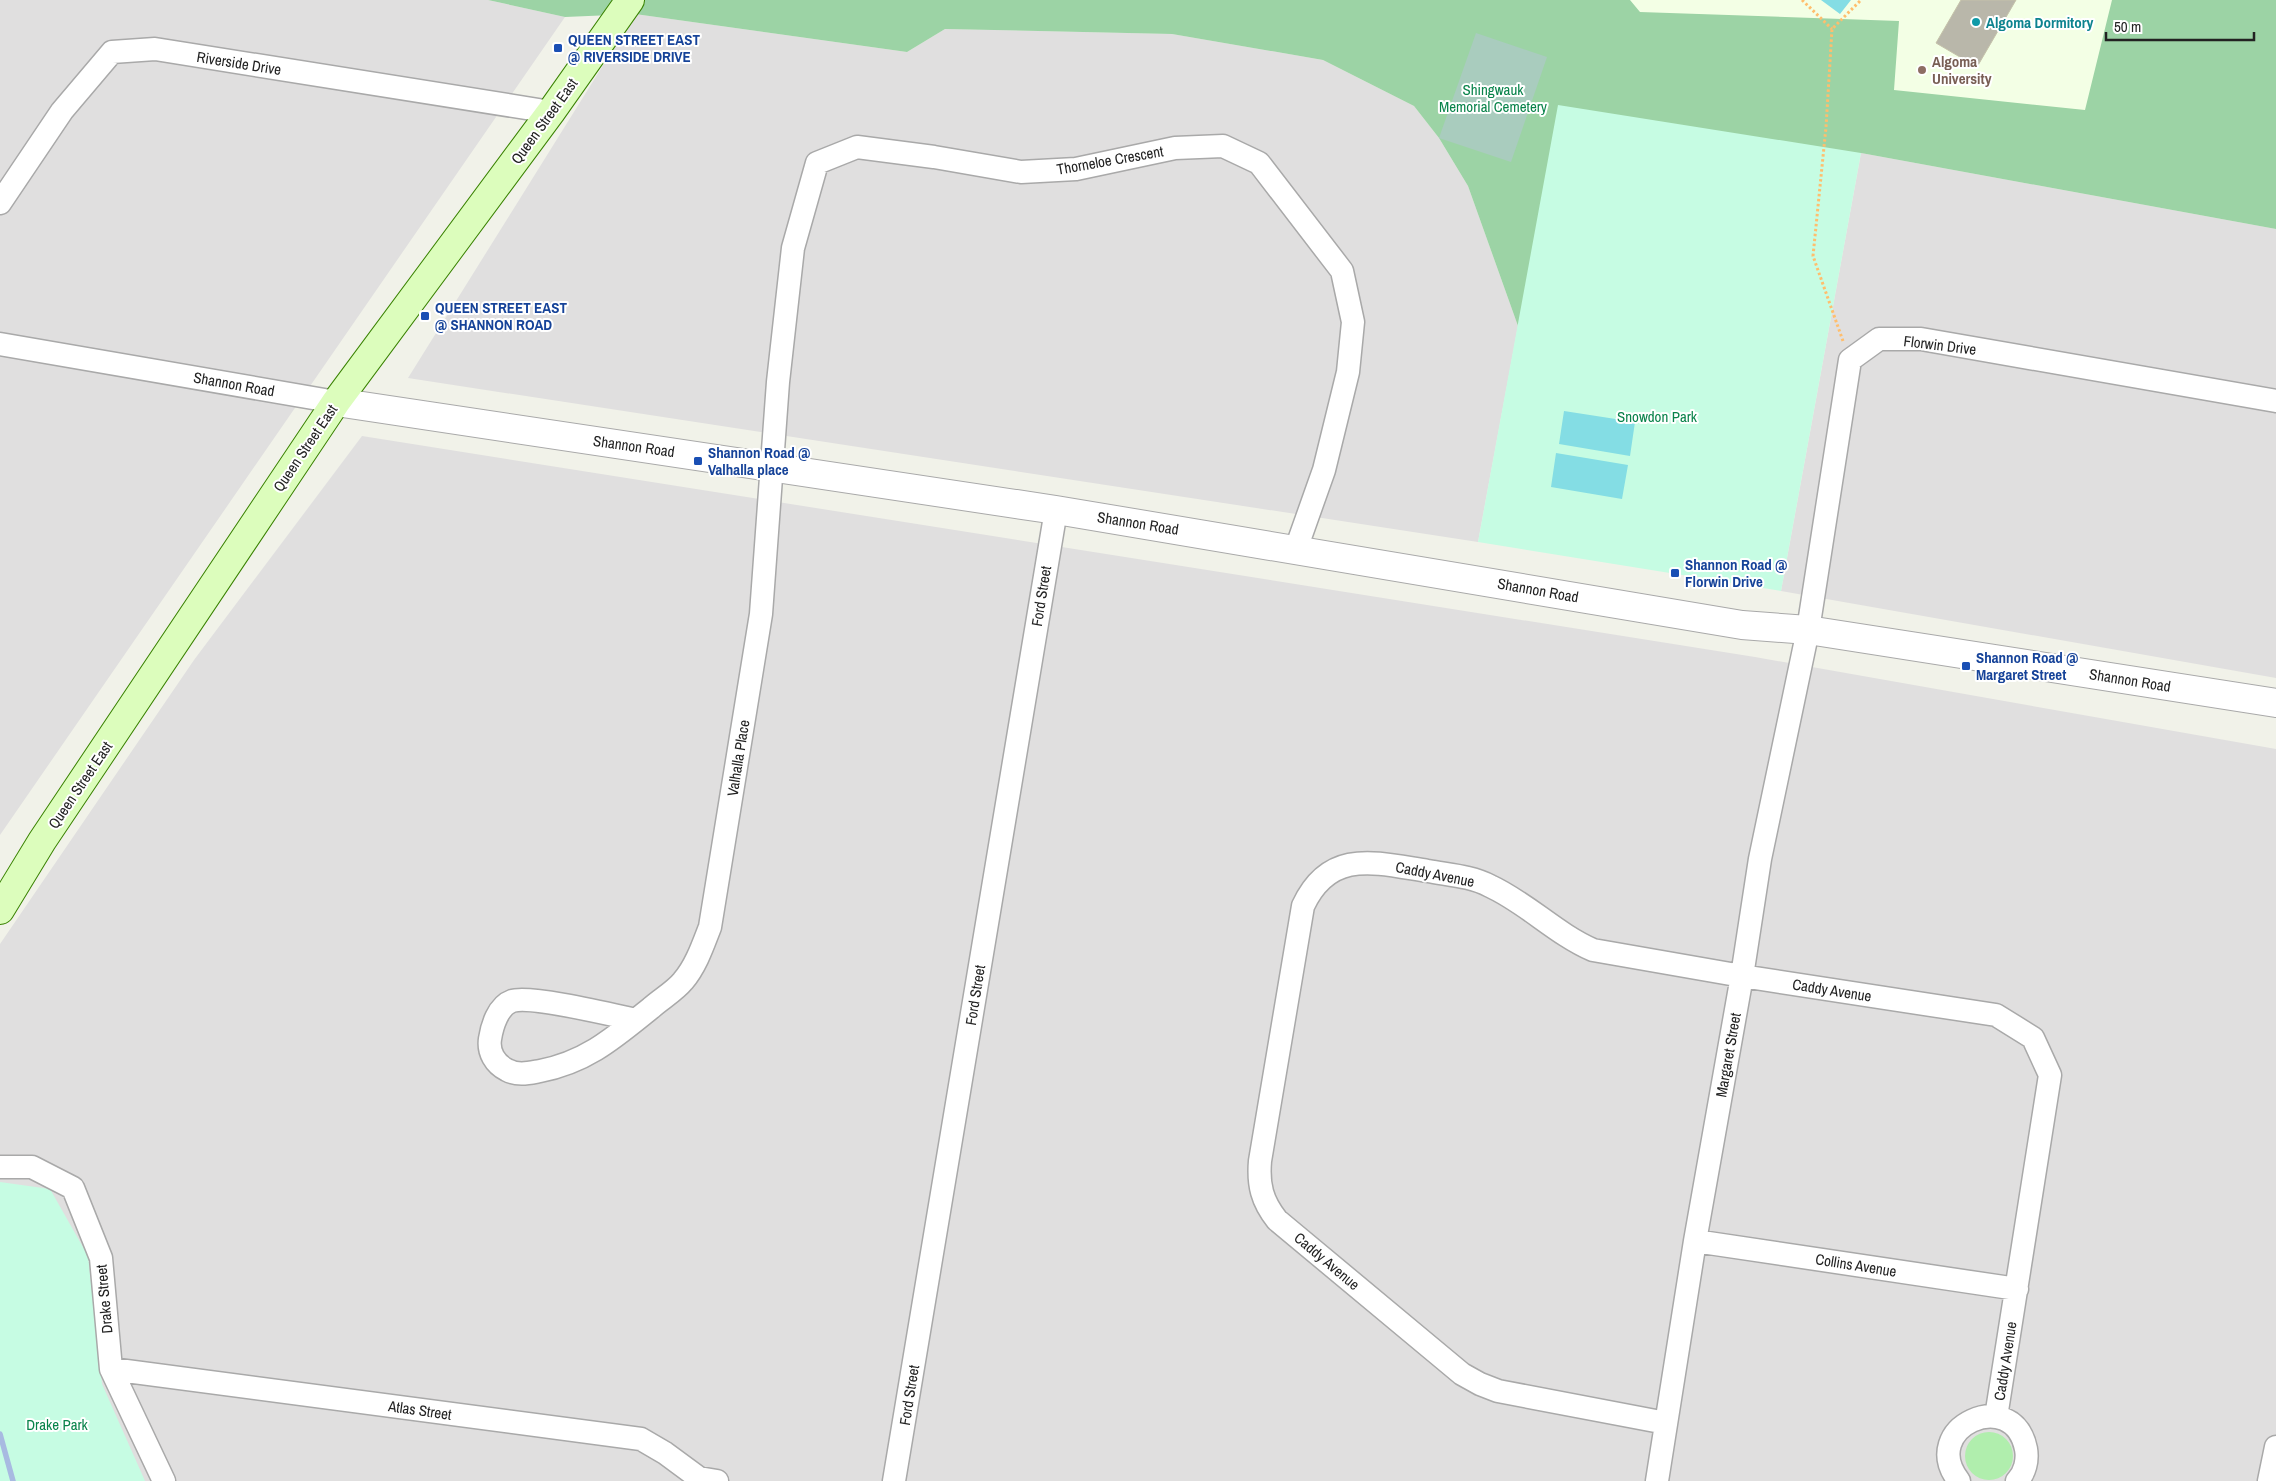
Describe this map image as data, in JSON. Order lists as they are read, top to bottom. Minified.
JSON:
{"streets":{"main road":["Queen Street East"],"street":["Riverside Drive","Thorneloe Crescent","Florwin Drive","Shannon Road","Ford Street","Valhalla Place","Caddy Avenue","Margaret Street","Collins Avenue","Drake Street","Atlas Street"]},"crossings":[["Riverside Drive","Queen Street East"],["Queen Street East","Shannon Road"],["Thorneloe Crescent","Shannon Road"],["Thorneloe Crescent","Valhalla Place"],["Shannon Road","Ford Street"],["Shannon Road","Valhalla Place"],["Shannon Road","Margaret Street"],["Caddy Avenue","Margaret Street"],["Caddy Avenue","Collins Avenue"],["Margaret Street","Collins Avenue"],["Drake Street","Atlas Street"]],"parks":["Shingwauk Memorial Cemetery","Snowdon Park","Drake Park"],"places":{"other":["Algoma Dormitory","Algoma University"],"transit":["QUEEN STREET EAST @ RIVERSIDE DRIVE","QUEEN STREET EAST @ SHANNON ROAD","Shannon Road @ Valhalla place","Shannon Road @ Florwin Drive","Shannon Road @ Margaret Street"]},"scale_bar":"50 m"}
